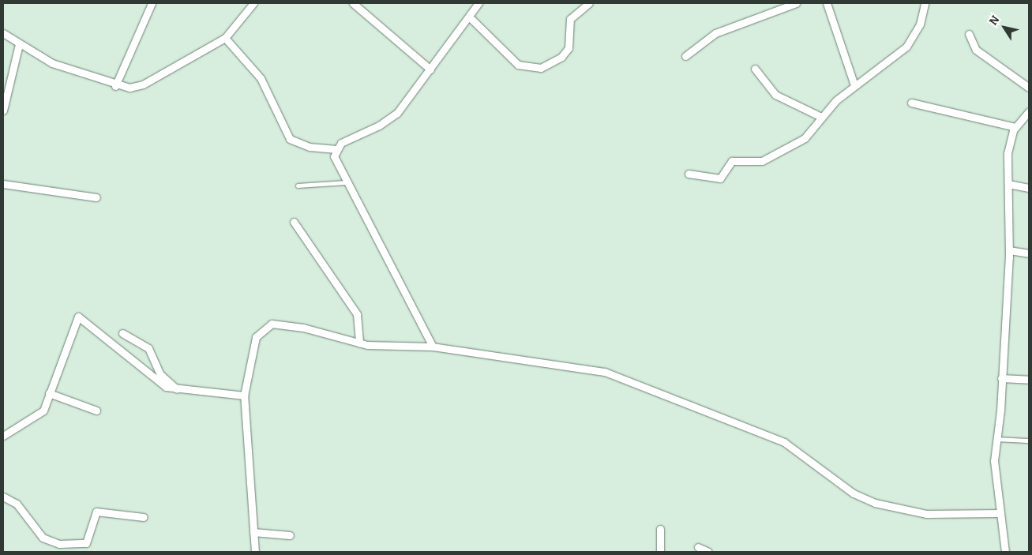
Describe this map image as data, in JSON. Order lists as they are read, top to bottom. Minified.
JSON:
{"north":"top left"}
